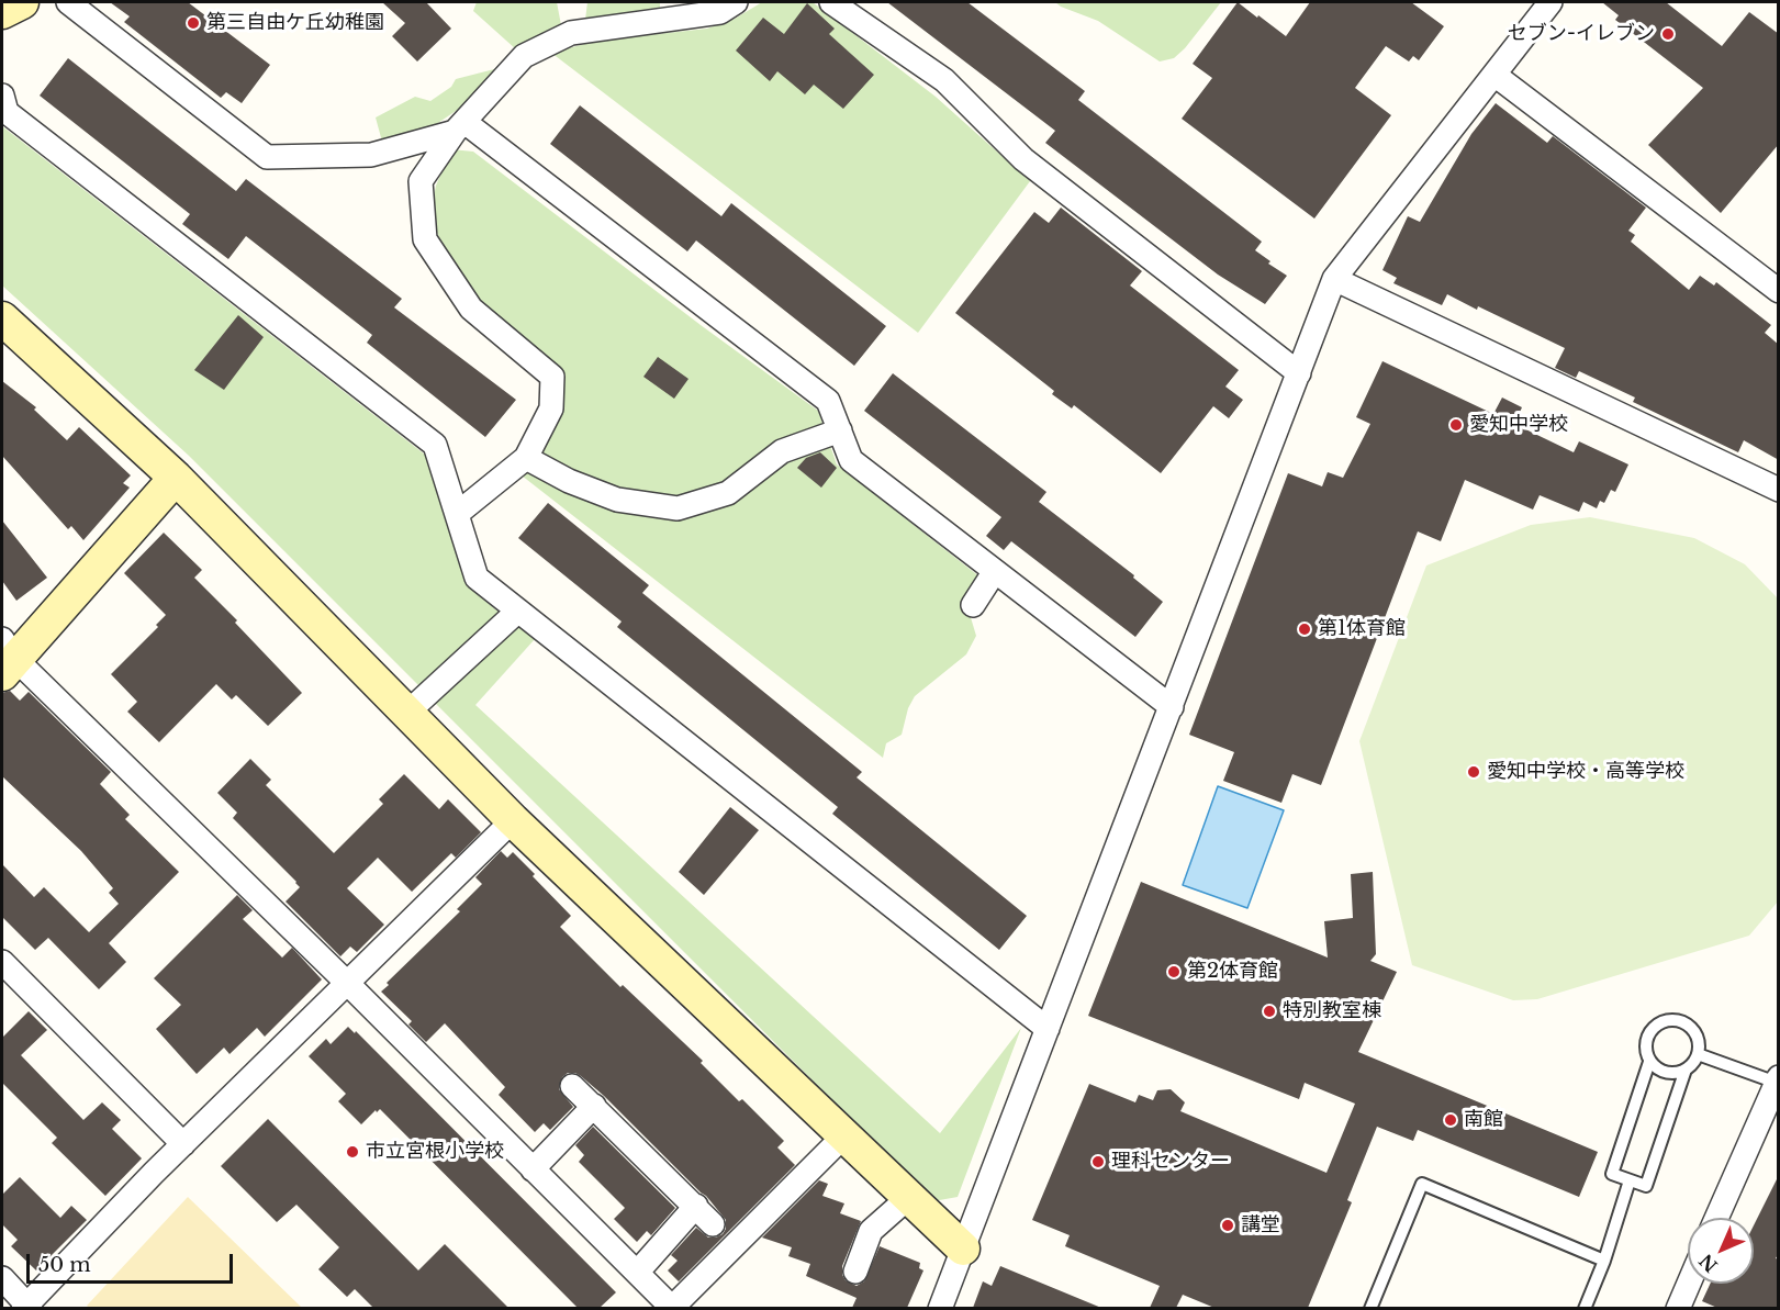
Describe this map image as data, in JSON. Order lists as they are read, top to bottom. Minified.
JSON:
{"places":["第三自由ケ丘幼稚園","セブン-イレブン","愛知中学校","第1体育館","愛知中学校・高等学校","第2体育館","特別教室棟","南館","市立宮根小学校","理科センター","講堂"],"scale_bar":"50 m","north":"bottom left"}
